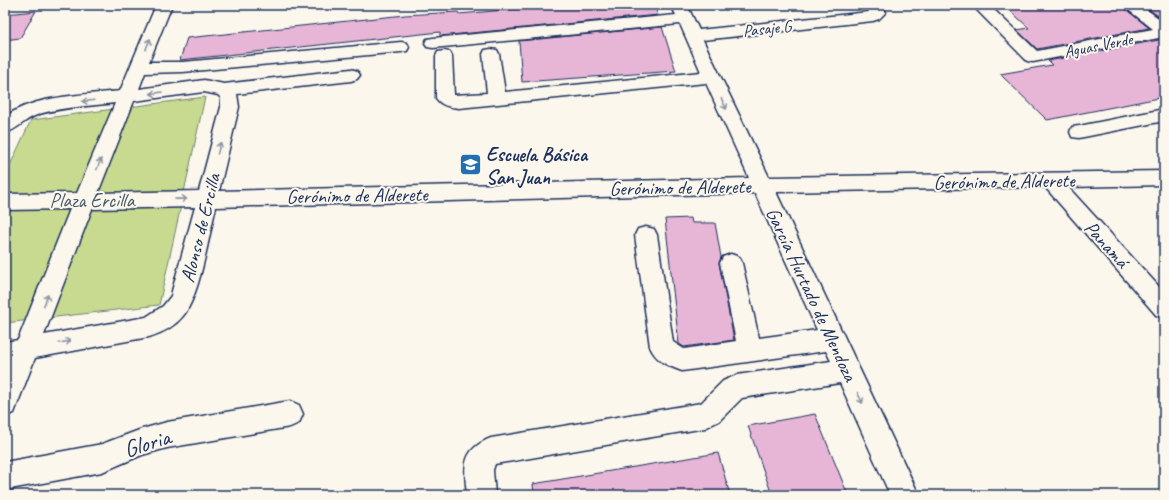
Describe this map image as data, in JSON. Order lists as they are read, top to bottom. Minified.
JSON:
{"streets":{"street":["Pasaje G","Aguas Verde","Gerónimo de Alderete","Alonso de Ercilla","Panamá","García Hurtado de Mendoza","Gloria"]},"crossings":[["Pasaje G","García Hurtado de Mendoza"],["Gerónimo de Alderete","Alonso de Ercilla"],["Gerónimo de Alderete","Panamá"],["Gerónimo de Alderete","García Hurtado de Mendoza"]],"one_way":["García Hurtado de Mendoza"],"parks":["Plaza Ercilla"],"places":{"school or university":["Escuela Básica San Juan"]}}
